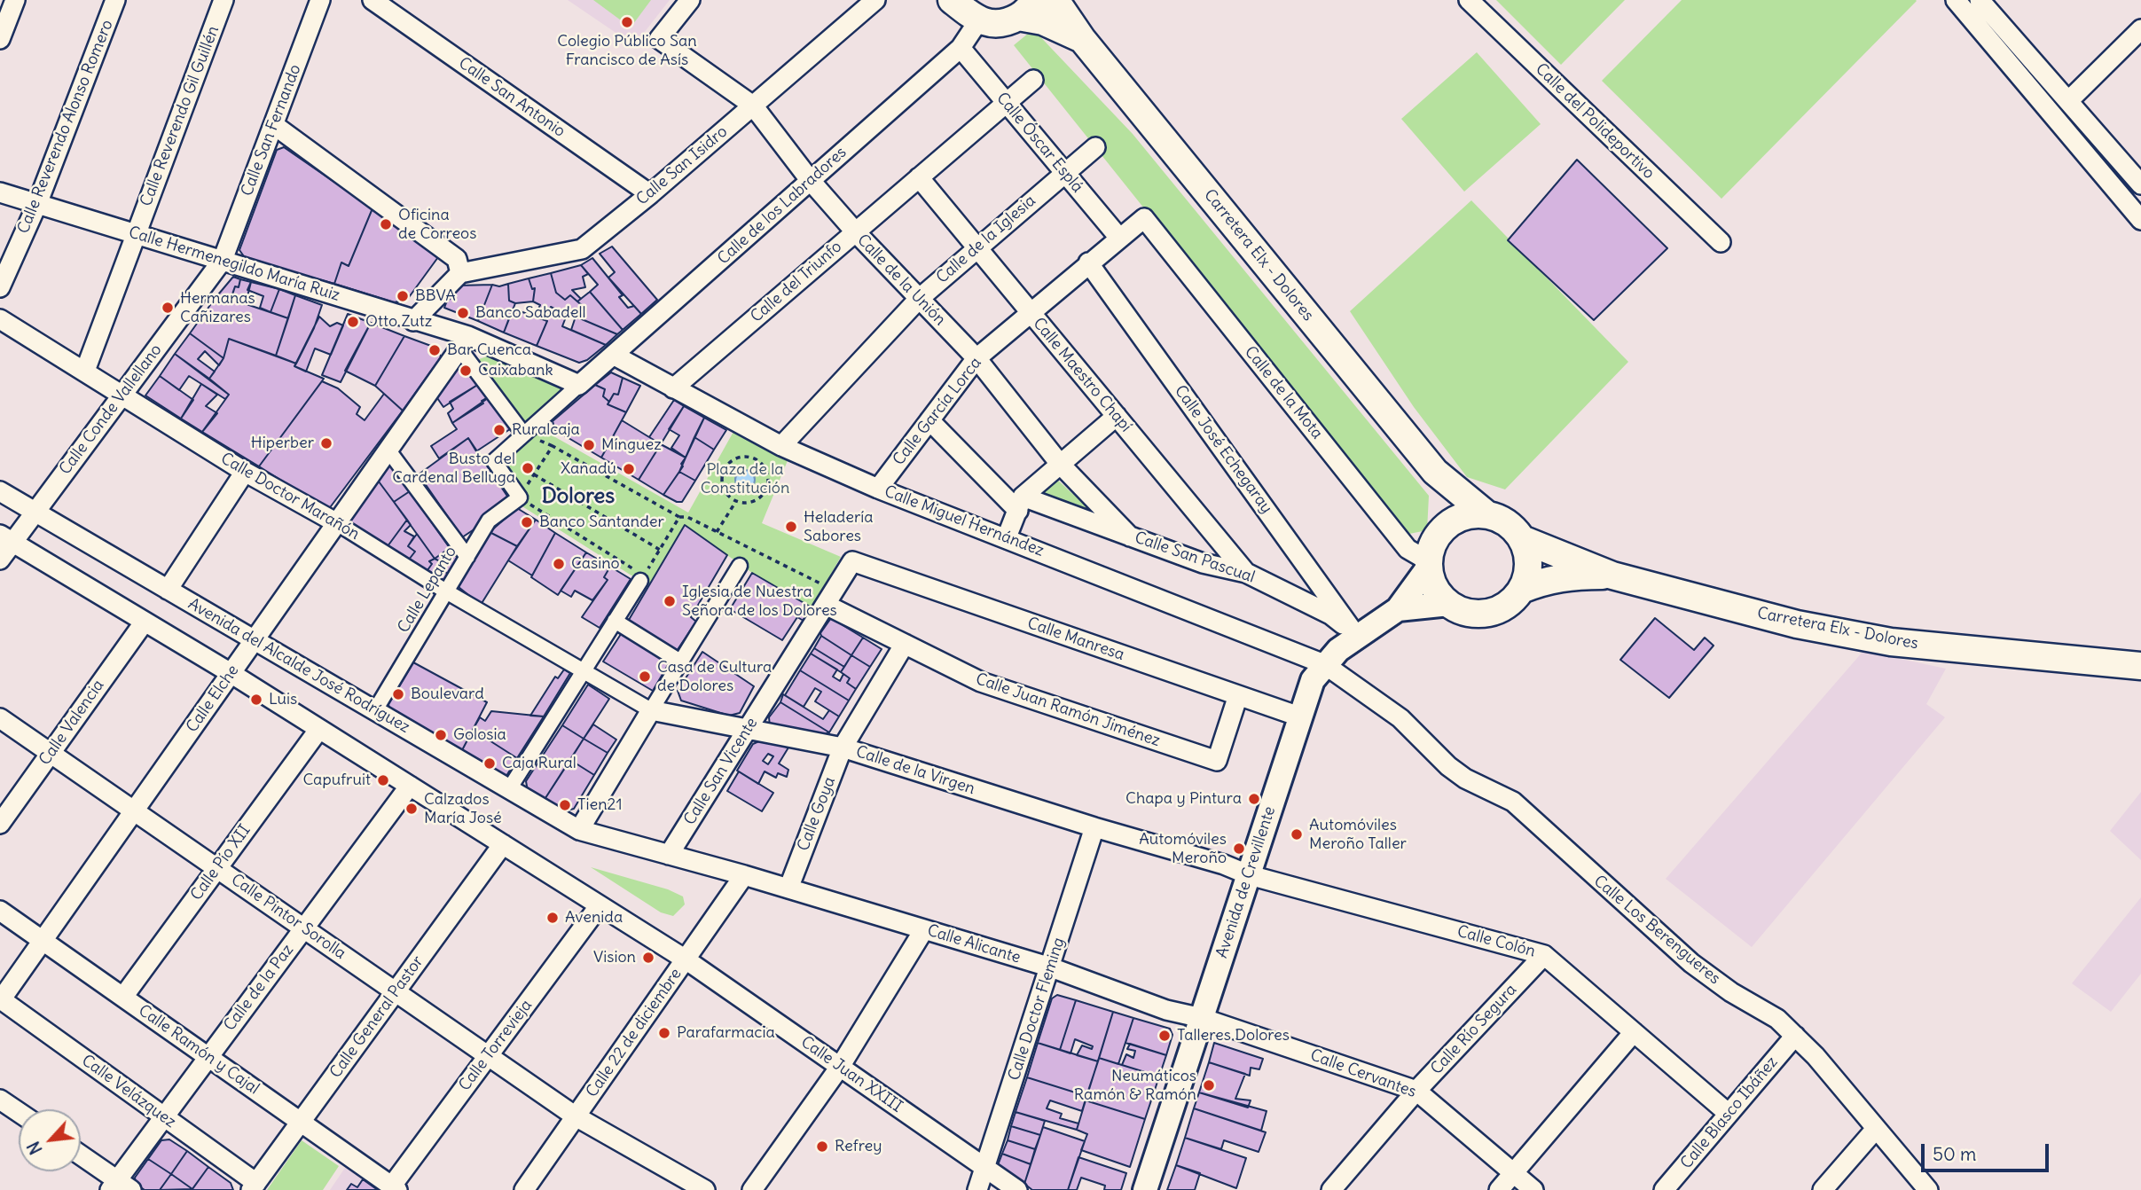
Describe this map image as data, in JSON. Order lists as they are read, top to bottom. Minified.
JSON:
{"streets":{"main road":["Carretera Elx - Dolores"],"street":["Calle San Antonio","Calle Reverendo Gil Guillén","Calle del Polideportivo","Calle Reverendo Alonso Romero","Calle San Fernando","Calle Óscar Esplá","Calle San Isidro","Calle de los Labradores","Calle de la Iglesia","Calle Hermenegildo María Ruiz","Calle de la Unión","Calle del Triunfo","Calle Maestro Chapí","Calle de la Mota","Calle Conde Vallellano","Calle García Lorca","Calle José Echegaray","Calle Doctor Marañón","Calle Miguel Hernández","Calle San Pascual","Calle Lepanto","Calle Manresa","Avenida del Alcalde José Rodríguez","Calle Elche","Calle Juan Ramón Jiménez","Calle Valencia","Calle de la Virgen","Calle San Vicente","Calle Goya","Calle Pío XII","Avenida de Crevillente","Calle Pintor Sorolla","Calle Los Berengueres","Calle Colón","Calle Alicante","Calle de la Paz","Calle Doctor Fleming","Calle General Pastor","Calle Río Segura","Calle 22 de diciembre","Calle Torrevieja","Calle Ramón y Cajal","Calle Cervantes","Calle Juan XXIII","Calle Velázquez","Calle Blasco Ibáñez"]},"crossings":[["Calle San Antonio","Calle San Isidro"],["Calle Reverendo Gil Guillén","Calle Hermenegildo María Ruiz"],["Calle Reverendo Gil Guillén","Calle Doctor Marañón"],["Calle Reverendo Alonso Romero","Calle Hermenegildo María Ruiz"],["Calle San Fernando","Calle Hermenegildo María Ruiz"],["Calle San Fernando","Calle Conde Vallellano"],["Calle Óscar Esplá","Calle de los Labradores"],["Calle Óscar Esplá","Calle de la Iglesia"],["Calle Óscar Esplá","Calle del Triunfo"],["Calle Óscar Esplá","Calle García Lorca"],["Calle San Isidro","Calle de la Unión"],["Calle de los Labradores","Calle Hermenegildo María Ruiz"],["Calle de los Labradores","Calle de la Unión"],["Calle de los Labradores","Calle Miguel Hernández"],["Calle de la Iglesia","Calle de la Unión"],["Calle de la Iglesia","Calle Maestro Chapí"],["Calle de la Iglesia","Calle Miguel Hernández"],["Carretera Elx - Dolores","Calle de la Mota"],["Carretera Elx - Dolores","Avenida de Crevillente"],["Calle Hermenegildo María Ruiz","Calle Conde Vallellano"],["Calle Hermenegildo María Ruiz","Calle Elche"],["Calle de la Unión","Calle del Triunfo"],["Calle de la Unión","Calle García Lorca"],["Calle de la Unión","Calle San Pascual"],["Calle del Triunfo","Calle Maestro Chapí"],["Calle del Triunfo","Calle Miguel Hernández"],["Calle Maestro Chapí","Calle García Lorca"],["Calle Maestro Chapí","Calle San Pascual"],["Calle de la Mota","Calle García Lorca"],["Calle de la Mota","Avenida de Crevillente"],["Calle Conde Vallellano","Calle Doctor Marañón"],["Calle Conde Vallellano","Avenida del Alcalde José Rodríguez"],["Calle García Lorca","Calle José Echegaray"],["Calle García Lorca","Calle Miguel Hernández"],["Calle José Echegaray","Calle San Pascual"],["Calle José Echegaray","Avenida de Crevillente"],["Calle Doctor Marañón","Calle Lepanto"],["Calle Doctor Marañón","Calle Elche"],["Calle Doctor Marañón","Calle de la Virgen"],["Calle Miguel Hernández","Avenida de Crevillente"],["Calle Miguel Hernández","Calle Los Berengueres"],["Calle San Pascual","Avenida de Crevillente"],["Calle Lepanto","Avenida del Alcalde José Rodríguez"],["Calle Manresa","Calle Juan Ramón Jiménez"],["Calle Manresa","Calle San Vicente"],["Calle Manresa","Avenida de Crevillente"],["Avenida del Alcalde José Rodríguez","Calle Elche"],["Avenida del Alcalde José Rodríguez","Calle San Vicente"],["Avenida del Alcalde José Rodríguez","Calle Alicante"],["Avenida del Alcalde José Rodríguez","Calle 22 de diciembre"],["Calle Elche","Calle Pintor Sorolla"],["Calle Elche","Calle Ramón y Cajal"],["Calle Elche","Calle Velázquez"],["Calle Juan Ramón Jiménez","Calle San Vicente"],["Calle Juan Ramón Jiménez","Calle Goya"],["Calle Valencia","Calle Pintor Sorolla"],["Calle de la Virgen","Calle San Vicente"],["Calle de la Virgen","Calle Goya"],["Calle de la Virgen","Avenida de Crevillente"],["Calle de la Virgen","Calle Colón"],["Calle de la Virgen","Calle Doctor Fleming"],["Calle Goya","Calle Alicante"],["Calle Pío XII","Calle Pintor Sorolla"],["Calle Pío XII","Calle Ramón y Cajal"],["Avenida de Crevillente","Calle Colón"],["Avenida de Crevillente","Calle Alicante"],["Avenida de Crevillente","Calle Cervantes"],["Calle Pintor Sorolla","Calle de la Paz"],["Calle Pintor Sorolla","Calle General Pastor"],["Calle Pintor Sorolla","Calle 22 de diciembre"],["Calle Pintor Sorolla","Calle Torrevieja"],["Calle Los Berengueres","Calle Blasco Ibáñez"],["Calle Colón","Calle Río Segura"],["Calle Colón","Calle Blasco Ibáñez"],["Calle Alicante","Calle Doctor Fleming"],["Calle Alicante","Calle 22 de diciembre"],["Calle Alicante","Calle Cervantes"],["Calle de la Paz","Calle Ramón y Cajal"],["Calle de la Paz","Calle Velázquez"],["Calle Doctor Fleming","Calle Juan XXIII"],["Calle General Pastor","Calle Ramón y Cajal"],["Calle General Pastor","Calle Velázquez"],["Calle Río Segura","Calle Cervantes"],["Calle 22 de diciembre","Calle Juan XXIII"],["Calle Torrevieja","Calle Ramón y Cajal"]],"districts":["Dolores"],"parks":["Plaza de la Constitución"],"places":["Colegio Público San Francisco de Asís","Oficina de Correos","BBVA","Hermanas Cañizares","Banco Sabadell","Otto Zutz","Bar Cuenca","Caixabank","Ruralcaja","Hiperber","Mínguez","Busto del Cardenal Belluga","Xanadú","Banco Santander","Heladería Sabores","Casino","Iglesia de Nuestra Señora de los Dolores","Casa de Cultura de Dolores","Boulevard","Luis","Golosia","Caja Rural","Capufruit","Chapa y Pintura","Tien21","Calzados María José","Automóviles Meroño Taller","Automóviles Meroño","Avenida","Vision","Parafarmacia","Talleres Dolores","Neumáticos Ramón & Ramón","Refrey"],"scale_bar":"50 m","north":"bottom left"}
